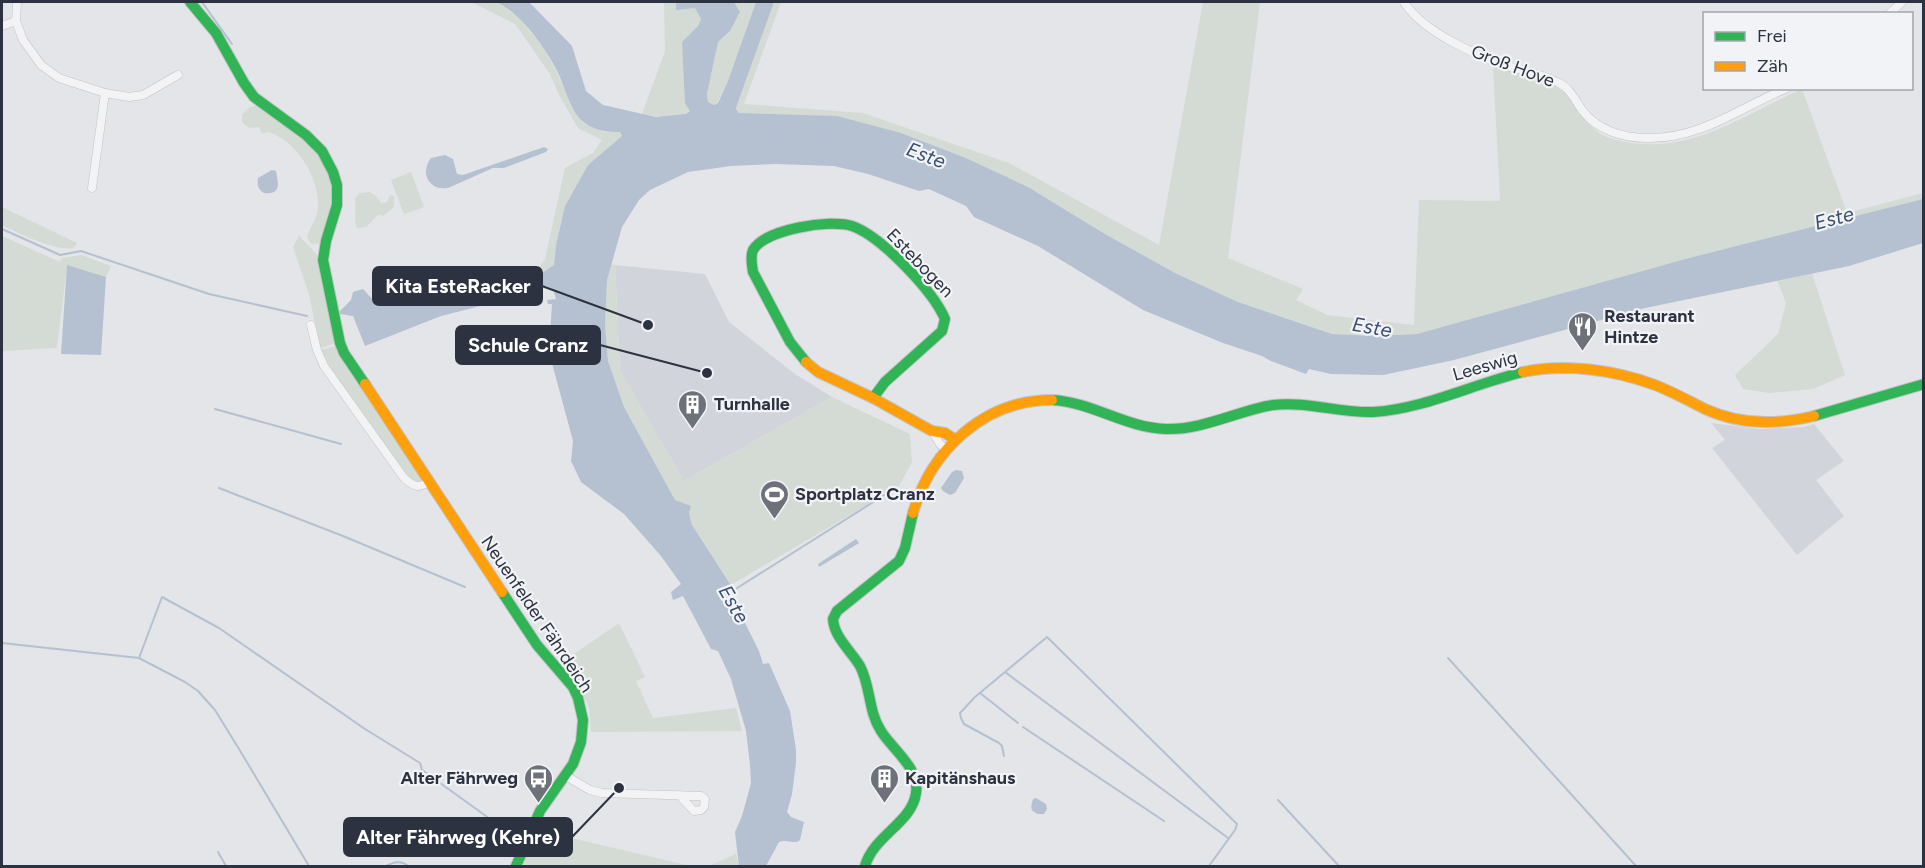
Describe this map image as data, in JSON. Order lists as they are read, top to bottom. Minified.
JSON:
{"streets":{"street":["Groß Hove","Estebogen","Leeswig","Neuenfelder Fährdeich"]},"crossings":[["Estebogen","Leeswig"]],"water":["Este"],"places":{"other":["Kita EsteRacker","Schule Cranz","Alter Fährweg (Kehre)"],"restaurant":["Restaurant Hintze"],"building":["Turnhalle","Kapitänshaus"],"sports":["Sportplatz Cranz"],"bus stop":["Alter Fährweg"]},"legend":["Frei","Zäh"]}
